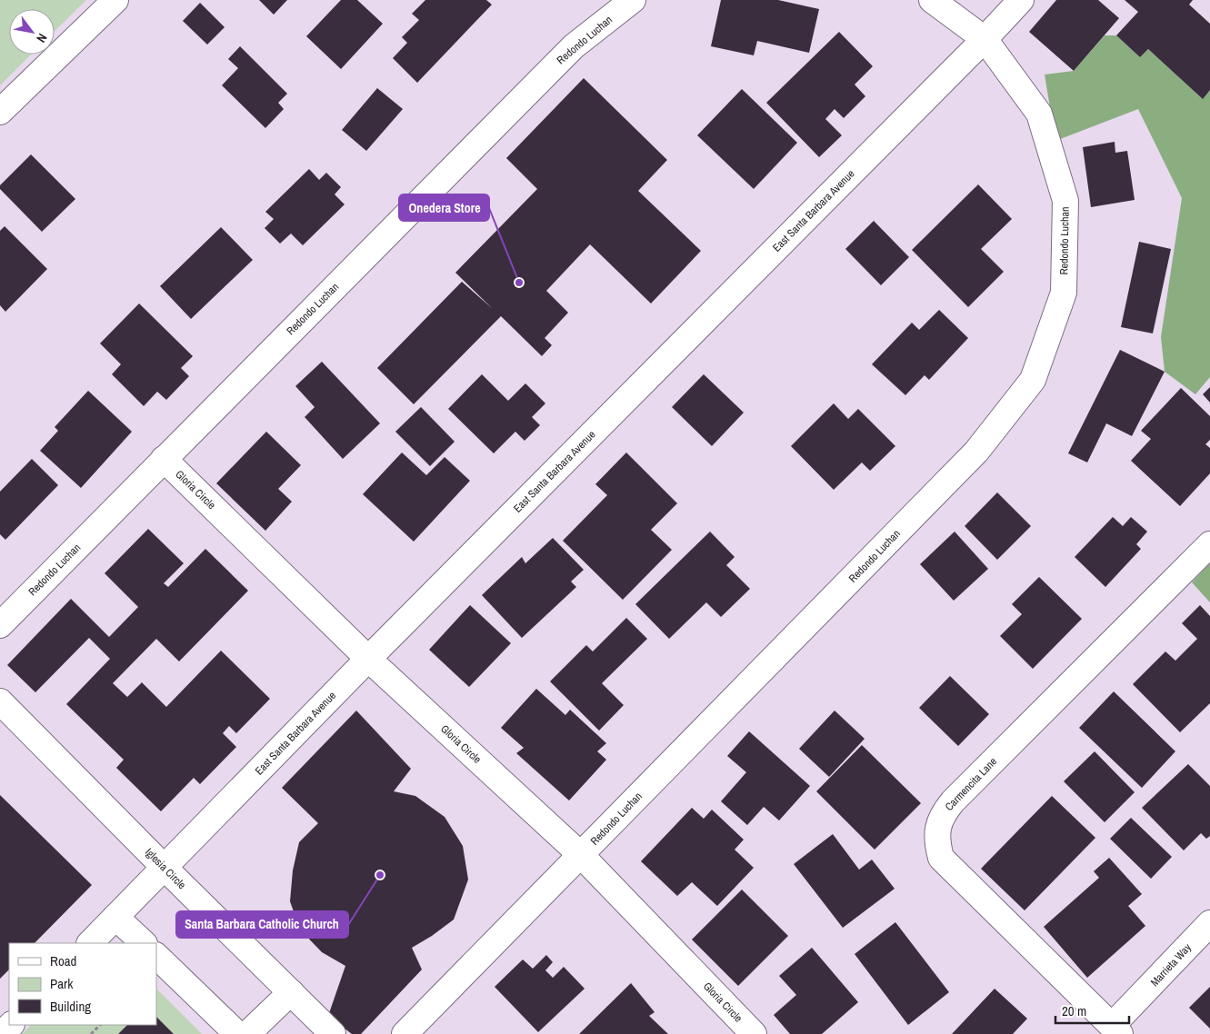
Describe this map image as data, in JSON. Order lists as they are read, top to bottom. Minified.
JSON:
{"streets":{"street":["Redondo Luchan","East Santa Barbara Avenue","Gloria Circle","Carmencita Lane","Iglesia Circle","Marrieta Way"]},"crossings":[["Redondo Luchan","East Santa Barbara Avenue"],["Redondo Luchan","Gloria Circle"],["East Santa Barbara Avenue","Gloria Circle"],["East Santa Barbara Avenue","Iglesia Circle"],["Carmencita Lane","Marrieta Way"]],"places":["Onedera Store","Santa Barbara Catholic Church"],"legend":["Road","Park","Building"],"scale_bar":"20 m","north":"bottom right"}
